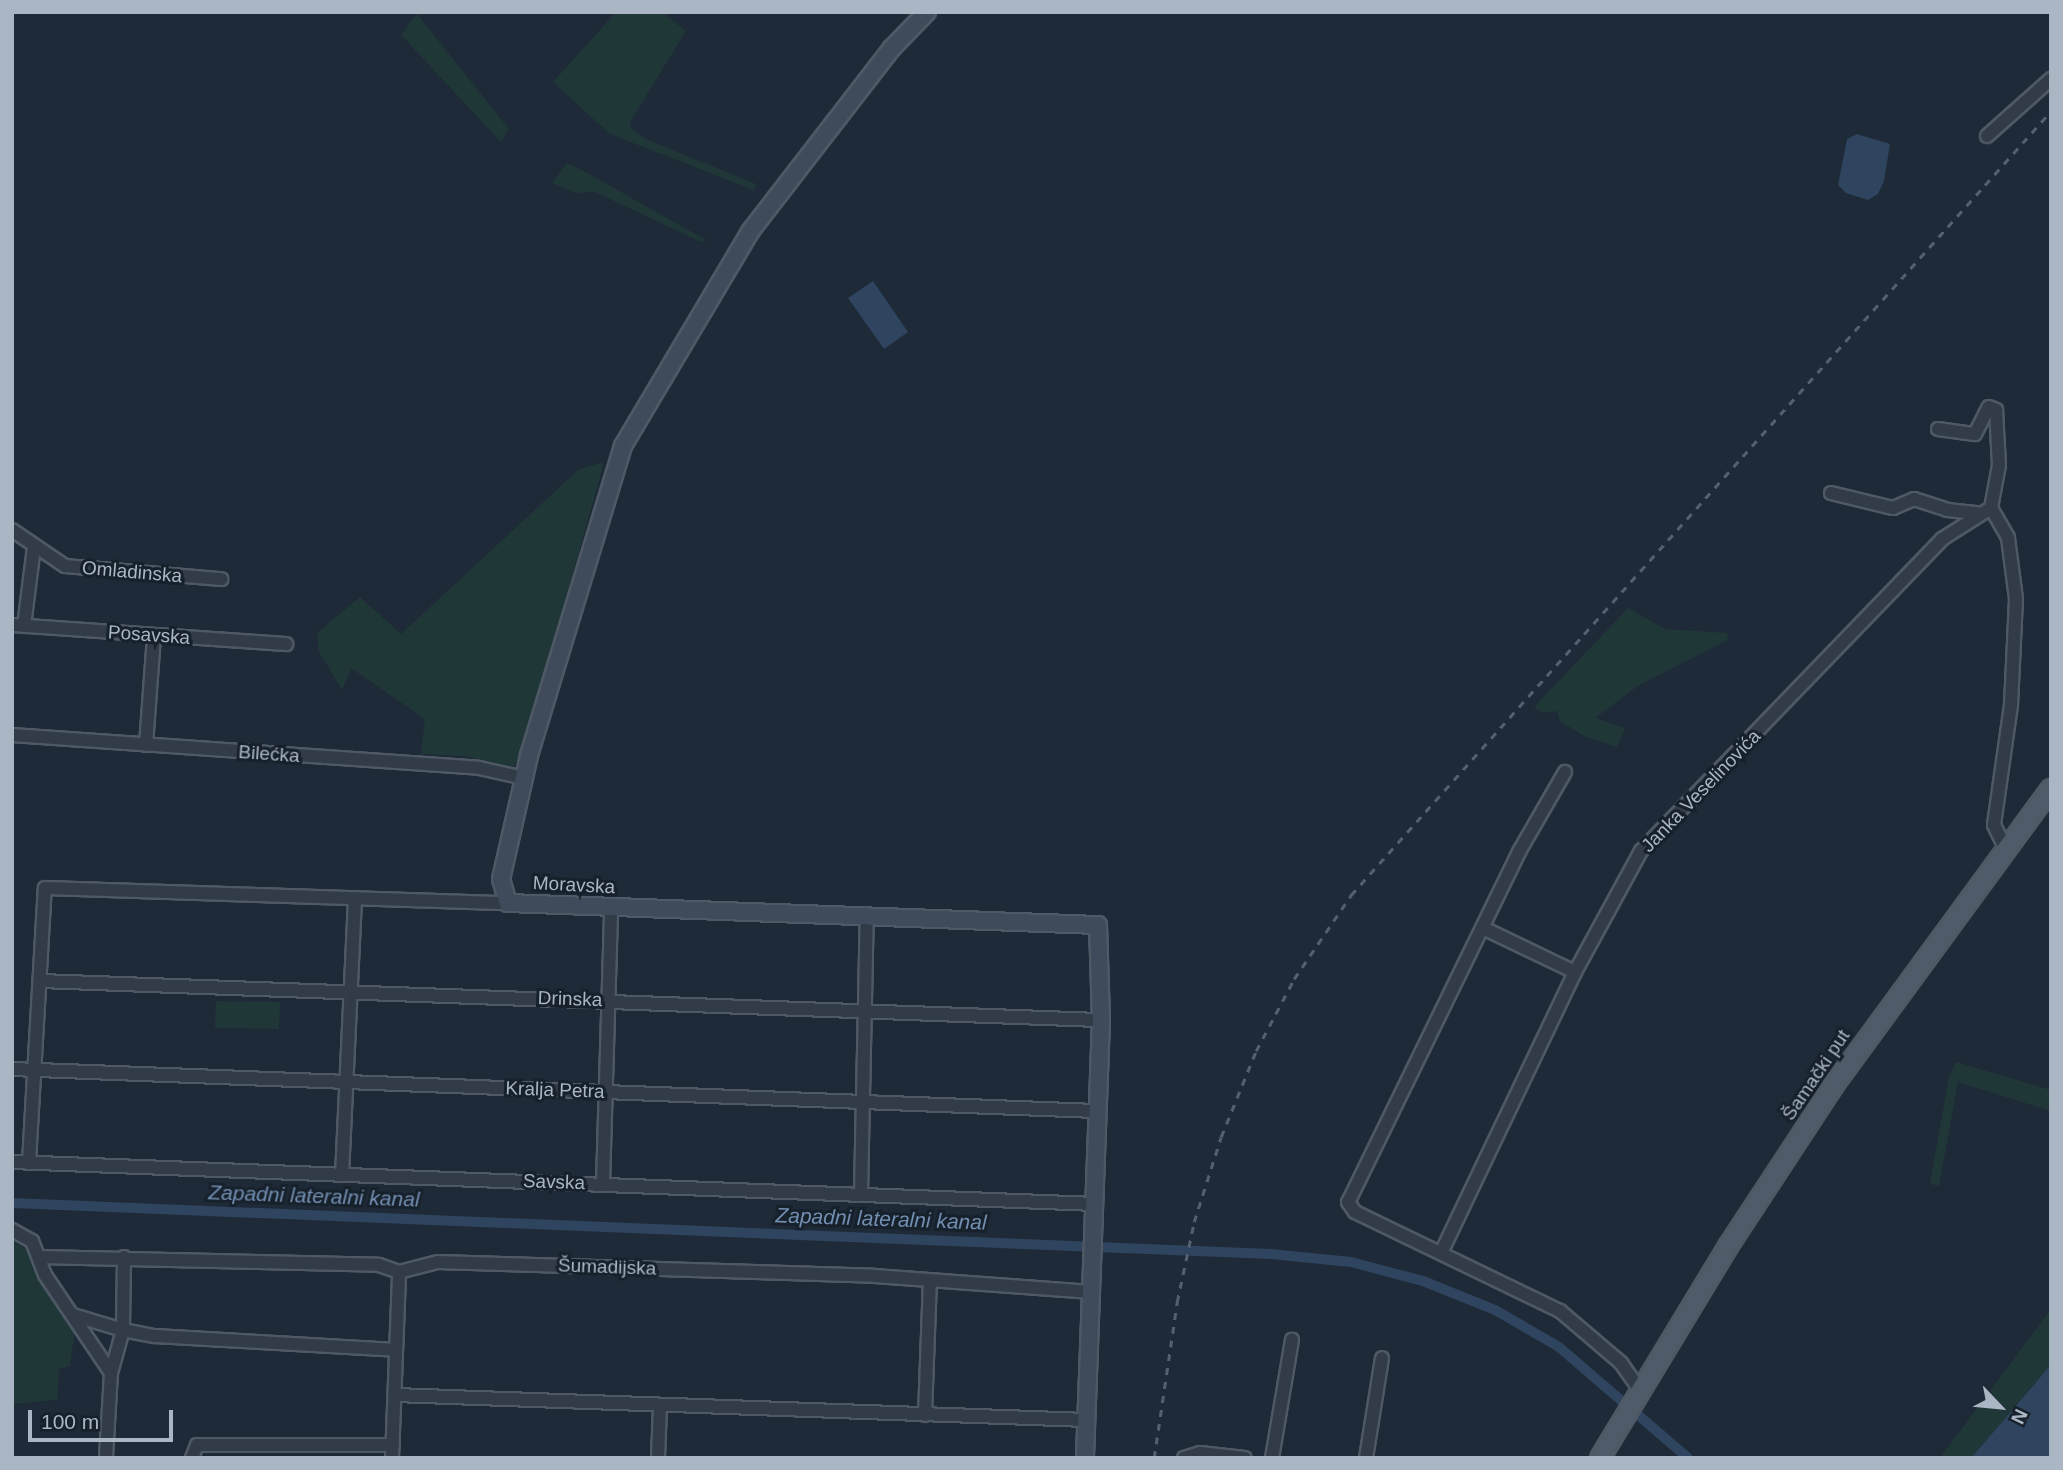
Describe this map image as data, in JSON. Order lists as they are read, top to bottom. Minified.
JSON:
{"streets":{"main road":["Šamački put"],"street":["Omladinska","Posavska","Bilećka","Janka Veselinovića","Moravska","Drinska","Kralja Petra","Savska","Šumadijska"]},"crossings":[["Moravska","Drinska"]],"water":["Zapadni lateralni kanal"],"scale_bar":"100 m","north":"bottom right"}
